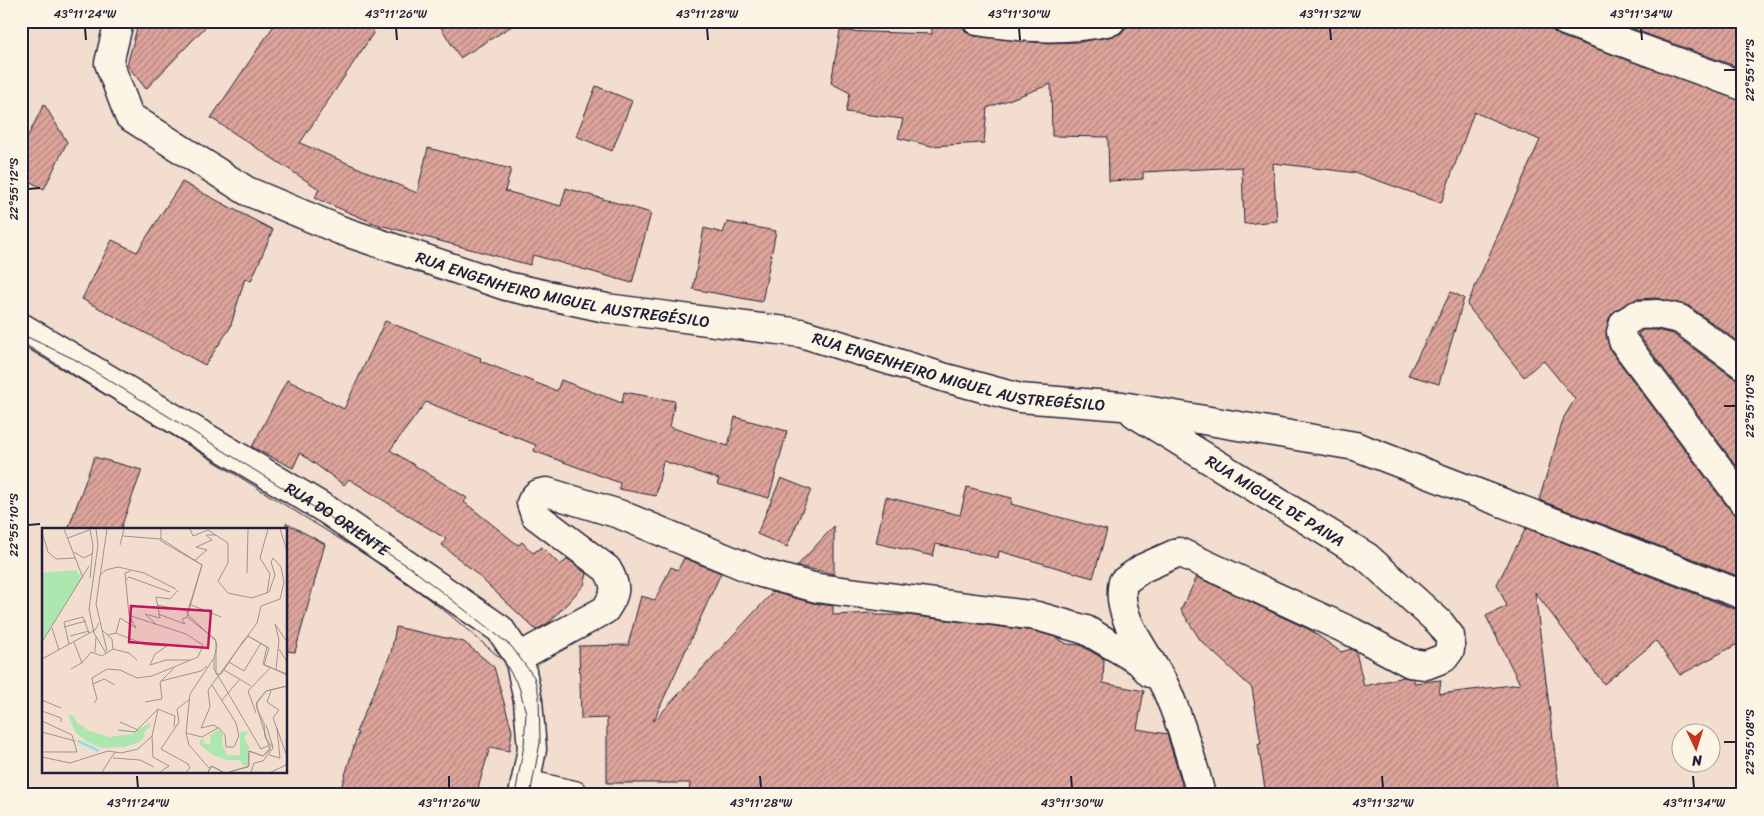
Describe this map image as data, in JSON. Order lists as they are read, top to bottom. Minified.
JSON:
{"streets":{"street":["RUA ENGENHEIRO MIGUEL AUSTREGÉSILO","RUA MIGUEL DE PAIVA","RUA DO ORIENTE"]},"crossings":[["RUA ENGENHEIRO MIGUEL AUSTREGÉSILO","RUA MIGUEL DE PAIVA"]],"north":"bottom","coordinates":["43°11'24\"W","43°11'26\"W","43°11'28\"W","43°11'30\"W","43°11'32\"W","43°11'34\"W","22°55'12\"S","22°55'10\"S","22°55'08\"S"]}
